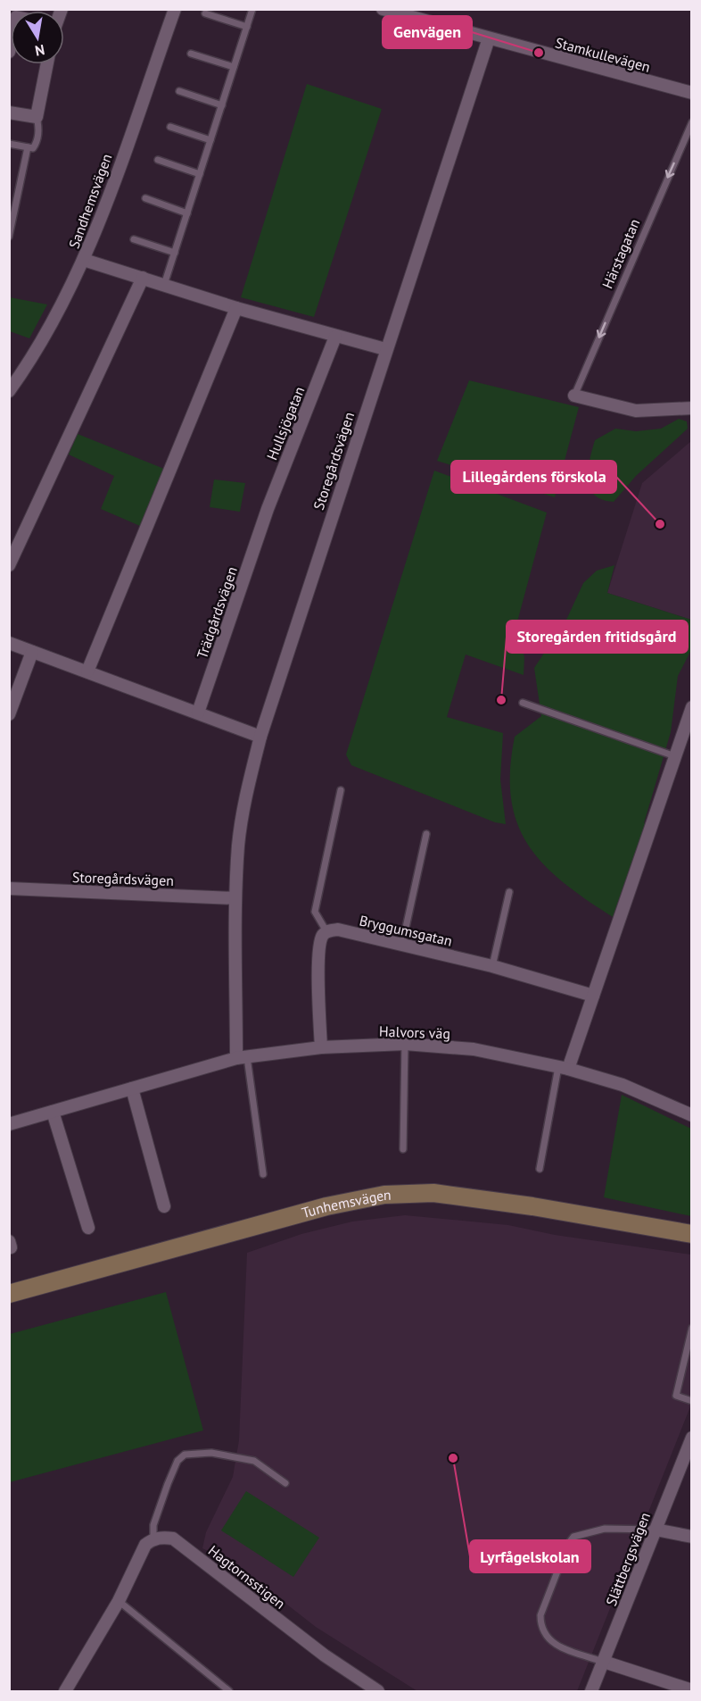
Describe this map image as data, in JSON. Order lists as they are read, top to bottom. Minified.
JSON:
{"streets":{"street":["Stamkullevägen","Sandhemsvägen","Hullsjögatan","Storegårdsvägen","Trädgårdsvägen","Bryggumsgatan","Halvors väg","Tunhemsvägen","Slättbergsvägen","Hagtornsstigen"],"lane":["Härstagatan"]},"crossings":[["Stamkullevägen","Storegårdsvägen"],["Hullsjögatan","Trädgårdsvägen"],["Storegårdsvägen","Halvors väg"]],"one_way":["Härstagatan"],"places":["Genvägen","Lillegårdens förskola","Storegården fritidsgård","Lyrfågelskolan"],"north":"bottom"}
